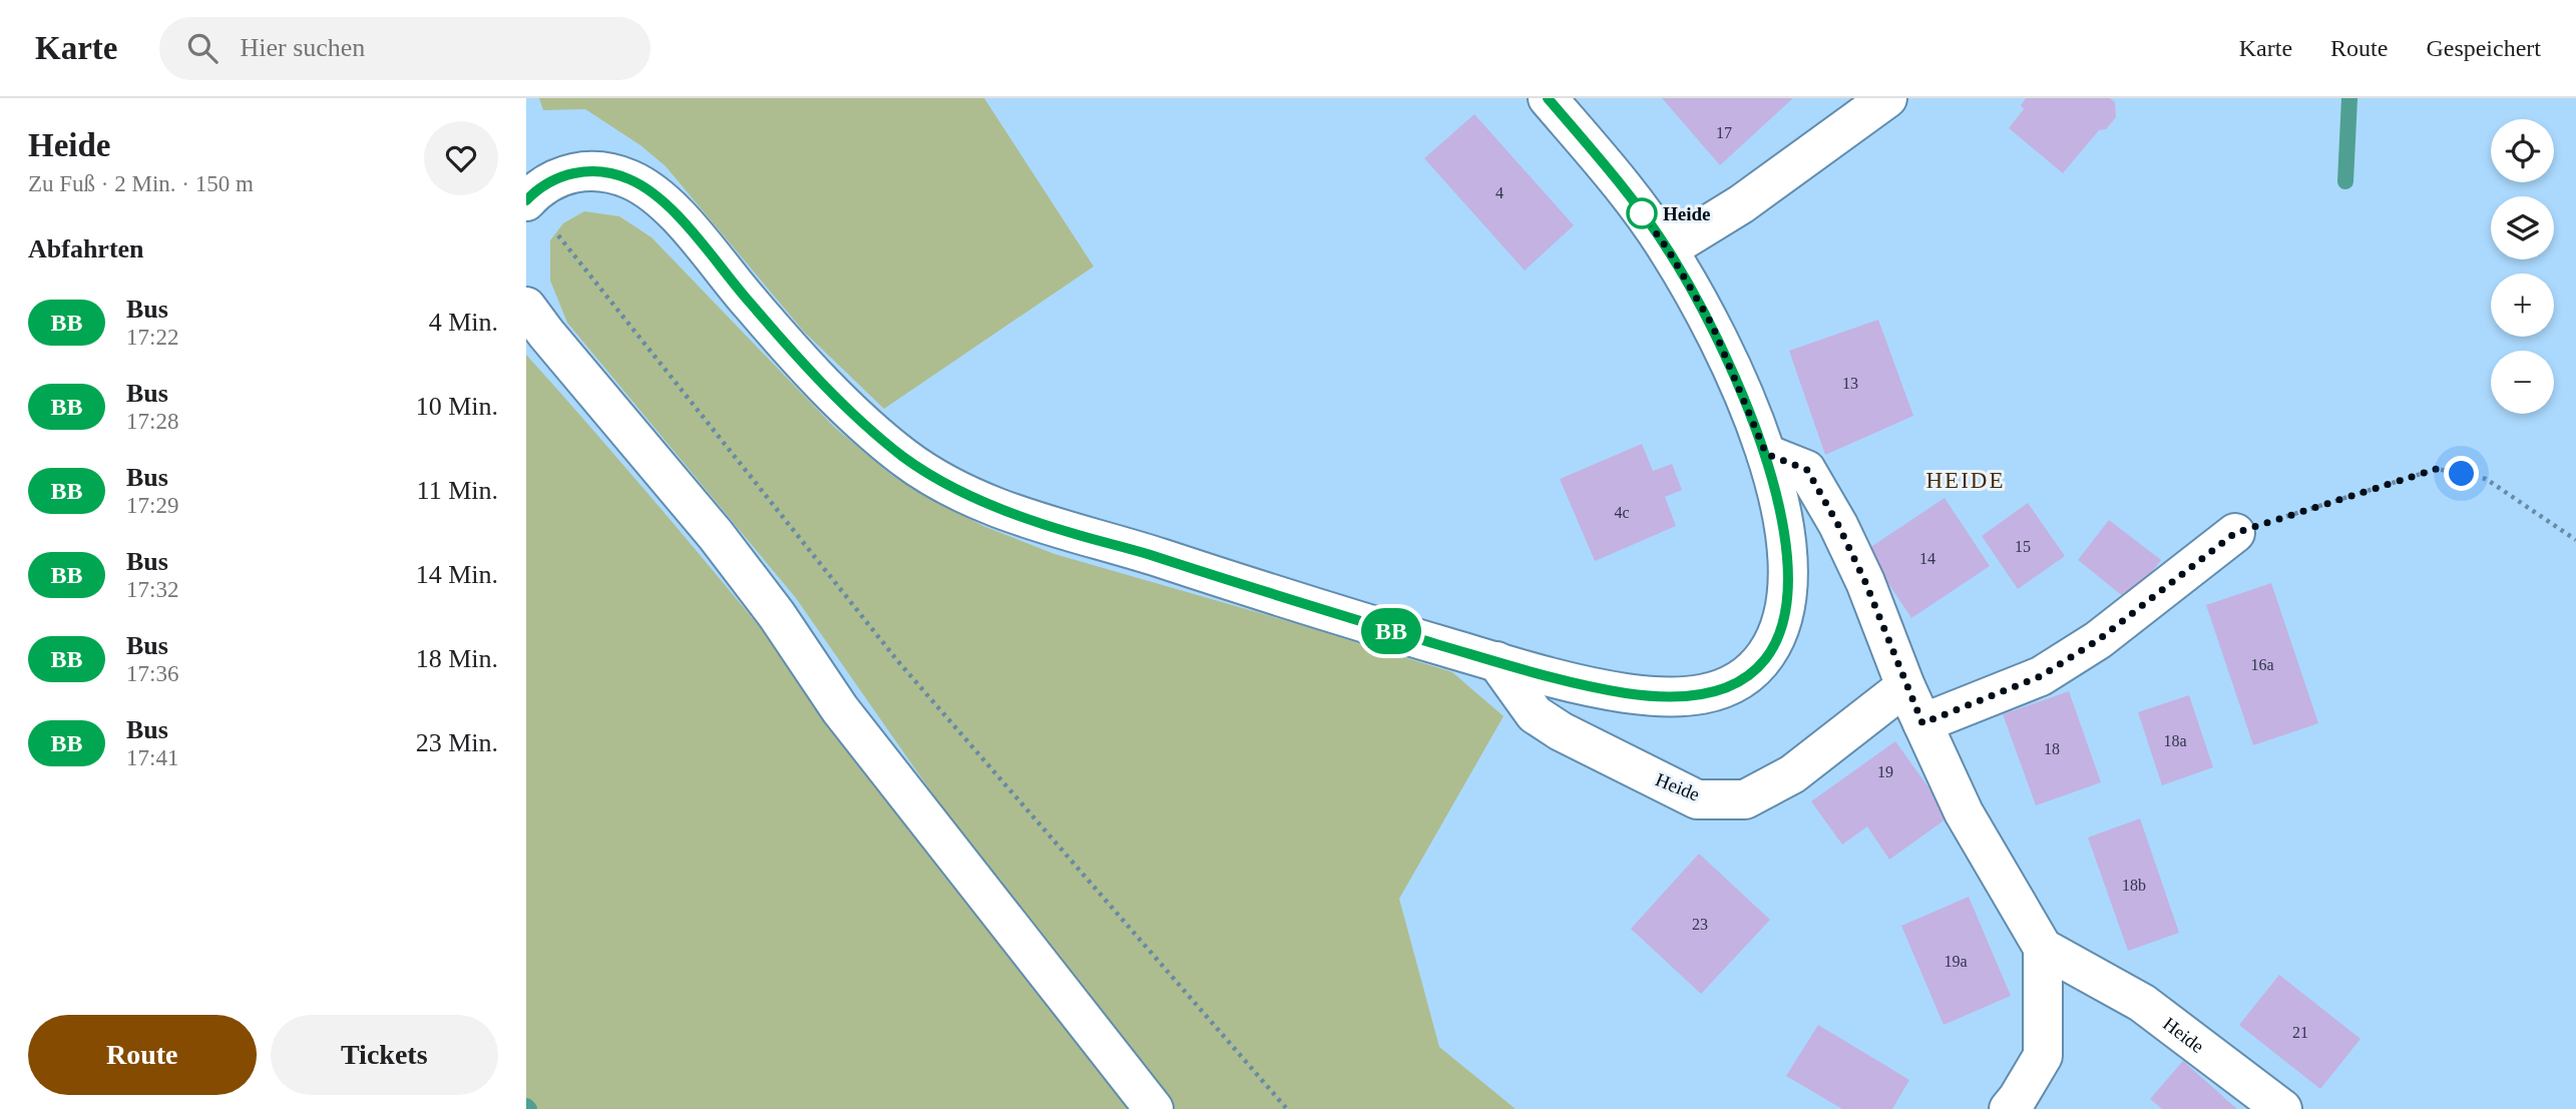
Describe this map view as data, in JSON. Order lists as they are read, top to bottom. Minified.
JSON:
{"streets":{"main road":["Heide"]},"districts":["HEIDE"],"places":["Heide"],"lines":["bus line BB"],"house_numbers":["17","4","13","4c","15","14","16a","18a","18","19","18b","23","19a","21"],"page":{"header":"Karte","search":"Hier suchen","nav":["Karte","Route","Gespeichert"],"heading":[["Heide","Zu Fuß · 2 Min. · 150 m"],"Abfahrten"],"on_map":"BB","map_buttons":["+","−"],"list":[{"mark":"BB","name":"Bus","note":"17:22","value":"4 Min."},{"mark":"BB","name":"Bus","note":"17:28","value":"10 Min."},{"mark":"BB","name":"Bus","note":"17:29","value":"11 Min."},{"mark":"BB","name":"Bus","note":"17:32","value":"14 Min."},{"mark":"BB","name":"Bus","note":"17:36","value":"18 Min."},{"mark":"BB","name":"Bus","note":"17:41","value":"23 Min."}],"buttons":["Route","Tickets"]}}
